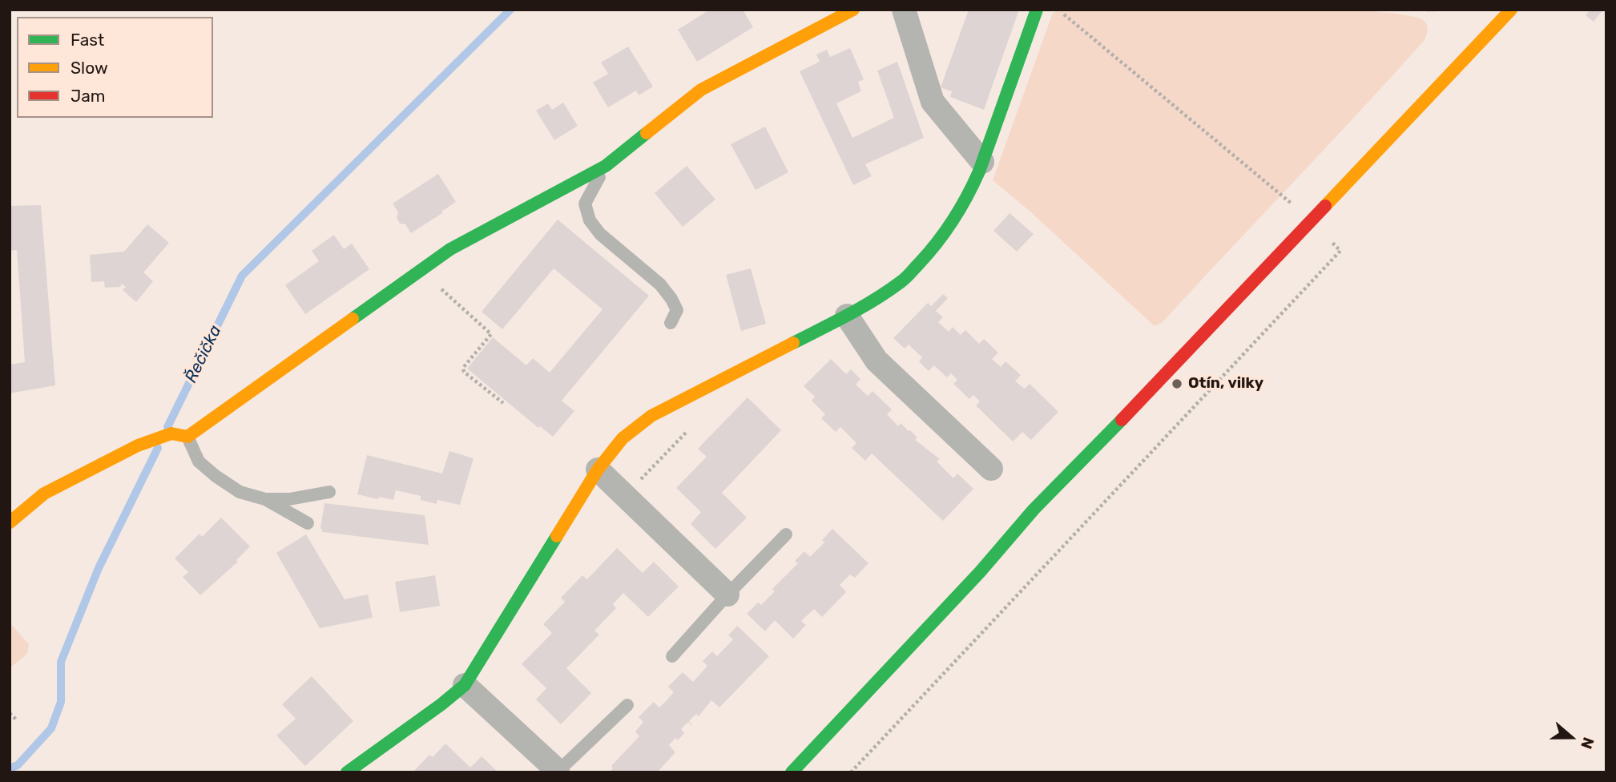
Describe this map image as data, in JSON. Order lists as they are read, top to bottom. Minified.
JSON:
{"water":["Řečička"],"places":["Otín, vilky"],"legend":["Fast","Slow","Jam"],"north":"right"}
